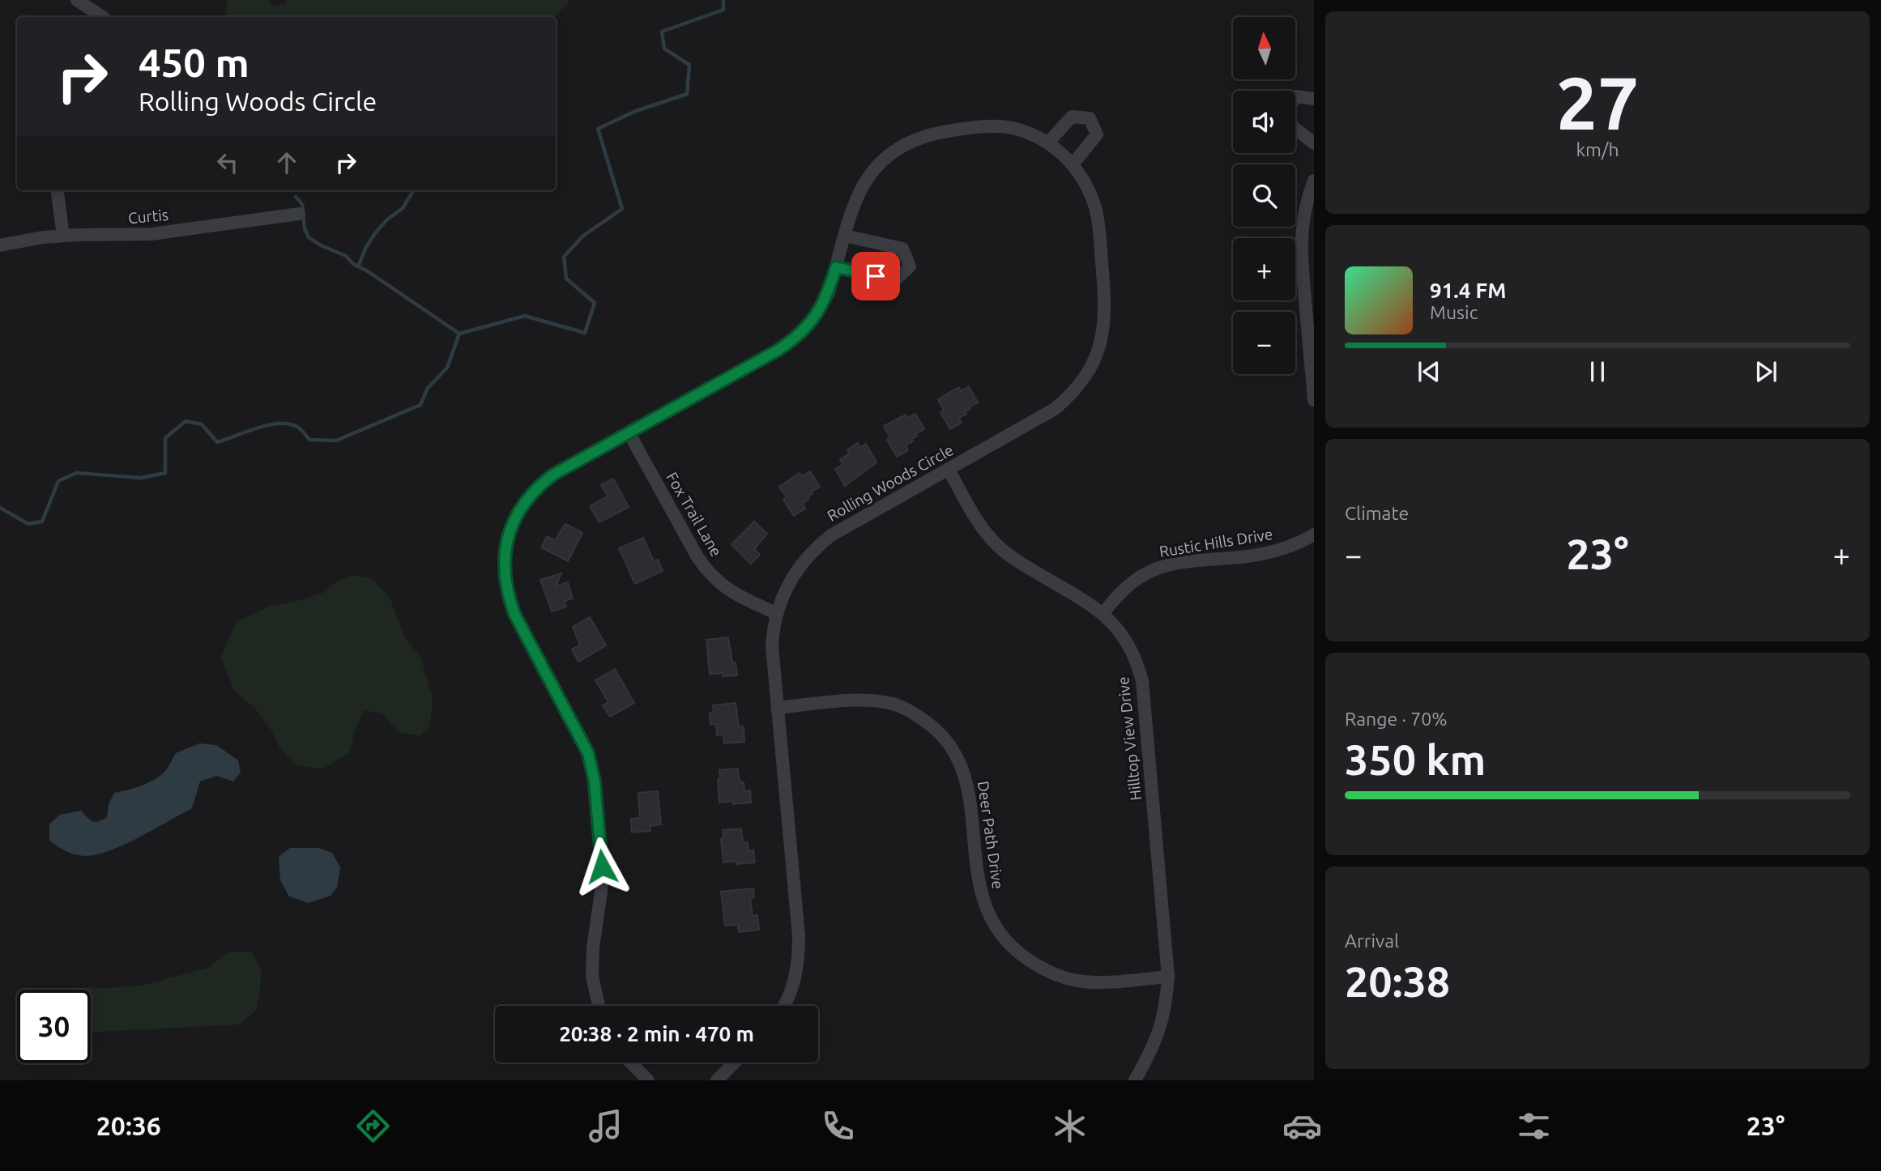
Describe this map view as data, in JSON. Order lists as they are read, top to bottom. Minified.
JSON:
{"streets":{"street":["Curtis","Rolling Woods Circle","Fox Trail Lane","Rustic Hills Drive","Hilltop View Drive","Deer Path Drive"]},"crossings":[["Rolling Woods Circle","Fox Trail Lane"],["Rolling Woods Circle","Hilltop View Drive"],["Rolling Woods Circle","Deer Path Drive"],["Rustic Hills Drive","Hilltop View Drive"],["Hilltop View Drive","Deer Path Drive"]],"north":"top","page":{"tile":[["27","km/h"],"Climate",["Range · 70%","350 km"],["Arrival","20:38"]],"map_buttons":["+","−"],"turn":["450 m","Rolling Woods Circle"],"song":["91.4 FM","Music"],"heat":["−","23°","+"],"limit":"30","trip":"20:38 · 2 min · 470 m","tabs":["20:36","23°"]}}
